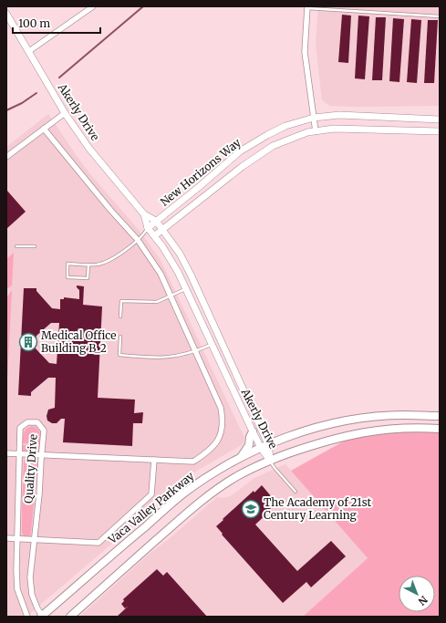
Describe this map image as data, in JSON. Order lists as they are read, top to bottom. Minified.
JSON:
{"streets":{"main road":["Vaca Valley Parkway"],"street":["Akerly Drive","New Horizons Way","Quality Drive"]},"crossings":[["Akerly Drive","New Horizons Way"],["Akerly Drive","Vaca Valley Parkway"],["Quality Drive","Vaca Valley Parkway"]],"places":{"building":["Medical Office Building B_2"],"school or university":["The Academy of 21st Century Learning"]},"scale_bar":"100 m","north":"bottom right"}
